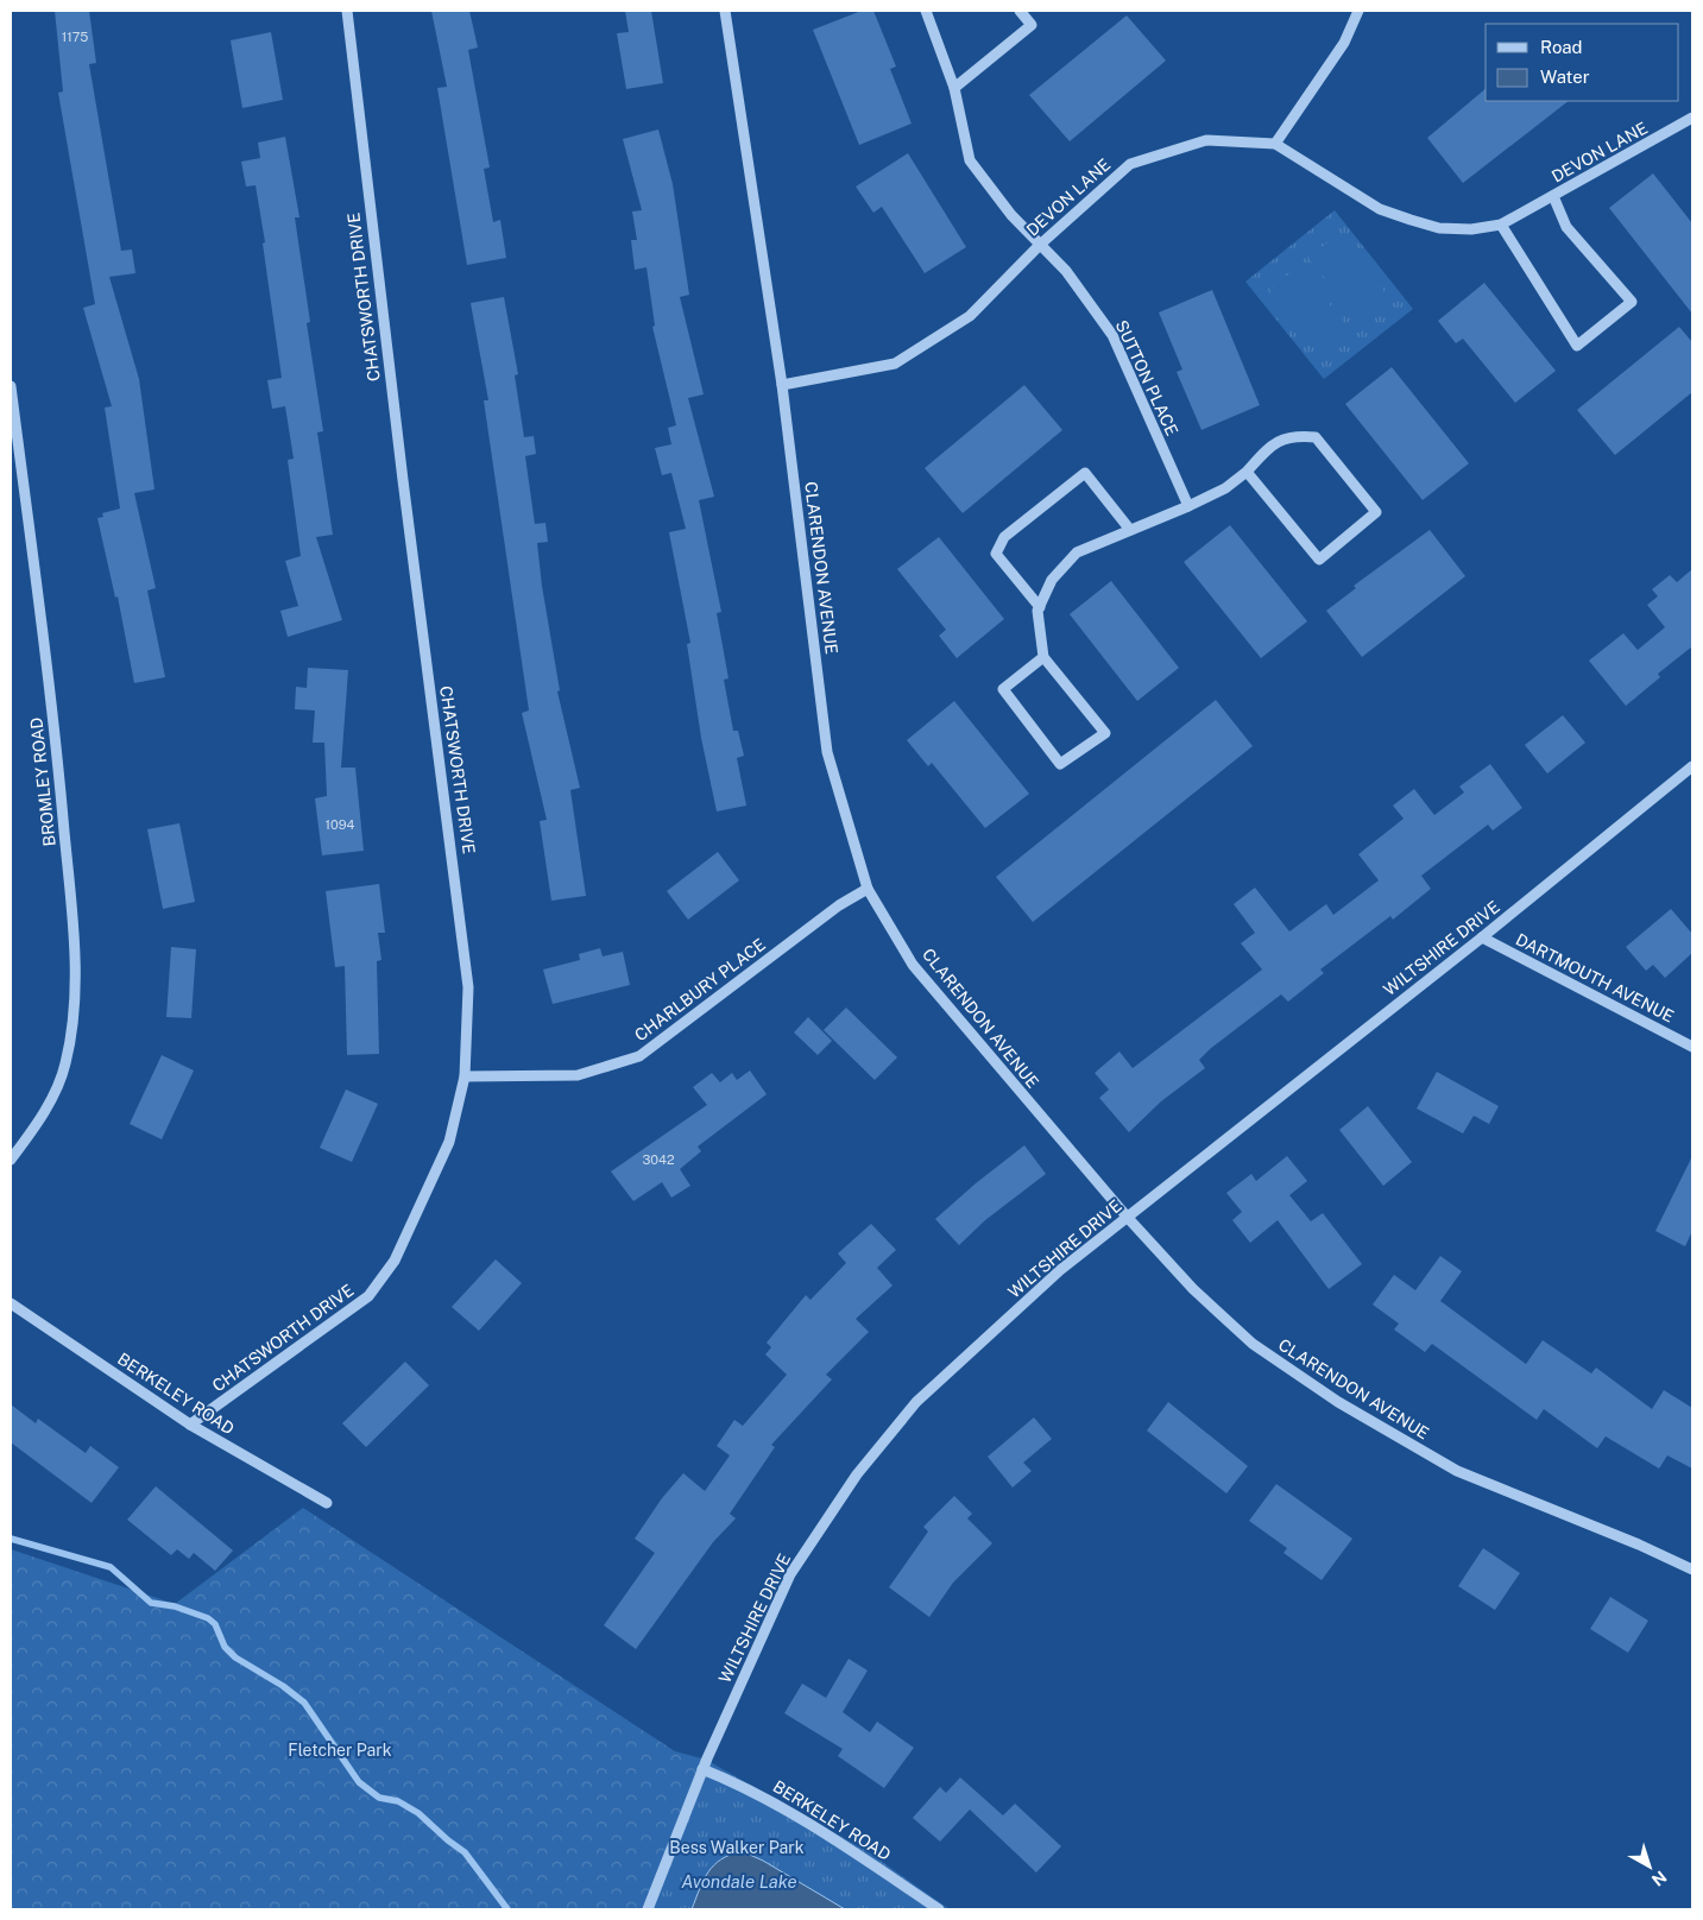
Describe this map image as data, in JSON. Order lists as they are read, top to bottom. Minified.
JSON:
{"streets":{"street":["DEVON LANE","CHATSWORTH DRIVE","SUTTON PLACE","CLARENDON AVENUE","BROMLEY ROAD","WILTSHIRE DRIVE","DARTMOUTH AVENUE","CHARLBURY PLACE","BERKELEY ROAD"]},"crossings":[["DEVON LANE","SUTTON PLACE"],["DEVON LANE","CLARENDON AVENUE"],["CHATSWORTH DRIVE","CHARLBURY PLACE"],["CHATSWORTH DRIVE","BERKELEY ROAD"],["CLARENDON AVENUE","WILTSHIRE DRIVE"],["CLARENDON AVENUE","CHARLBURY PLACE"],["WILTSHIRE DRIVE","DARTMOUTH AVENUE"],["WILTSHIRE DRIVE","BERKELEY ROAD"]],"water":["Avondale Lake"],"parks":["Fletcher Park","Bess Walker Park"],"house_numbers":["1175","1094","3042"],"legend":["Road","Water"],"north":"bottom right"}
